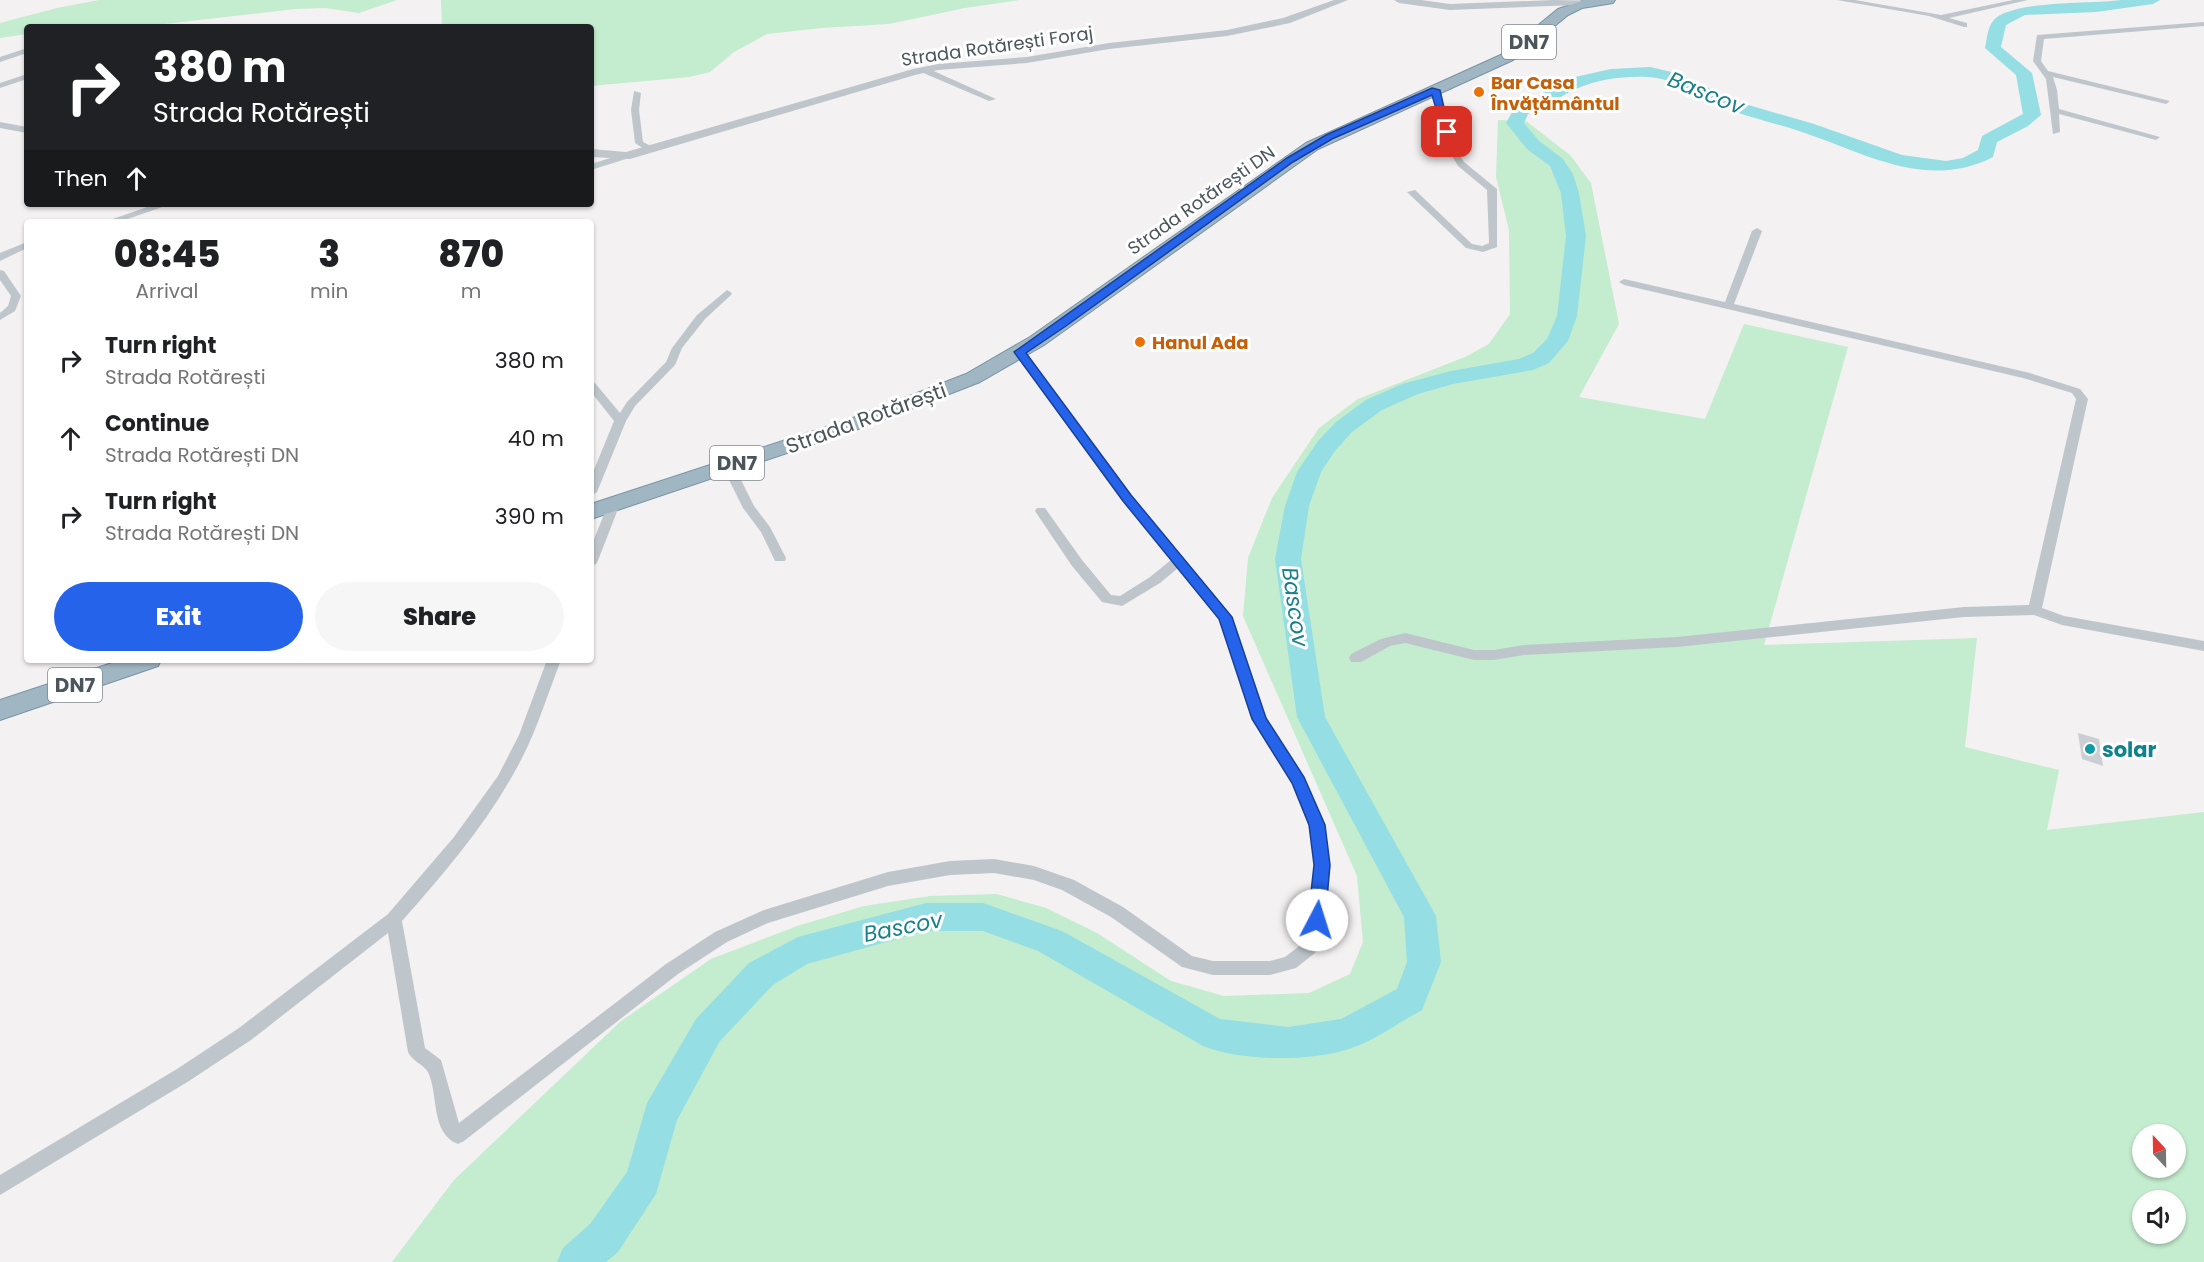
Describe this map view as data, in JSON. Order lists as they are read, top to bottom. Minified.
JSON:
{"streets":{"highway":["DN7","Strada Rotărești DN","Strada Rotărești"],"street":["Strada Rotărești Foraj"]},"crossings":[["Strada Rotărești DN","Strada Rotărești"]],"water":["Bascov"],"places":["Bar Casa Învățământul","Hanul Ada","solar"],"north":"top","page":{"turn":["380 m","Strada Rotărești"],"then":"Then","eta":["08:45","Arrival","3","min","870","m"],"list":[{"name":"Turn right","note":"Strada Rotărești","value":"380 m"},{"name":"Continue","note":"Strada Rotărești DN","value":"40 m"},{"name":"Turn right","note":"Strada Rotărești DN","value":"390 m"}],"buttons":["Exit","Share"]}}
